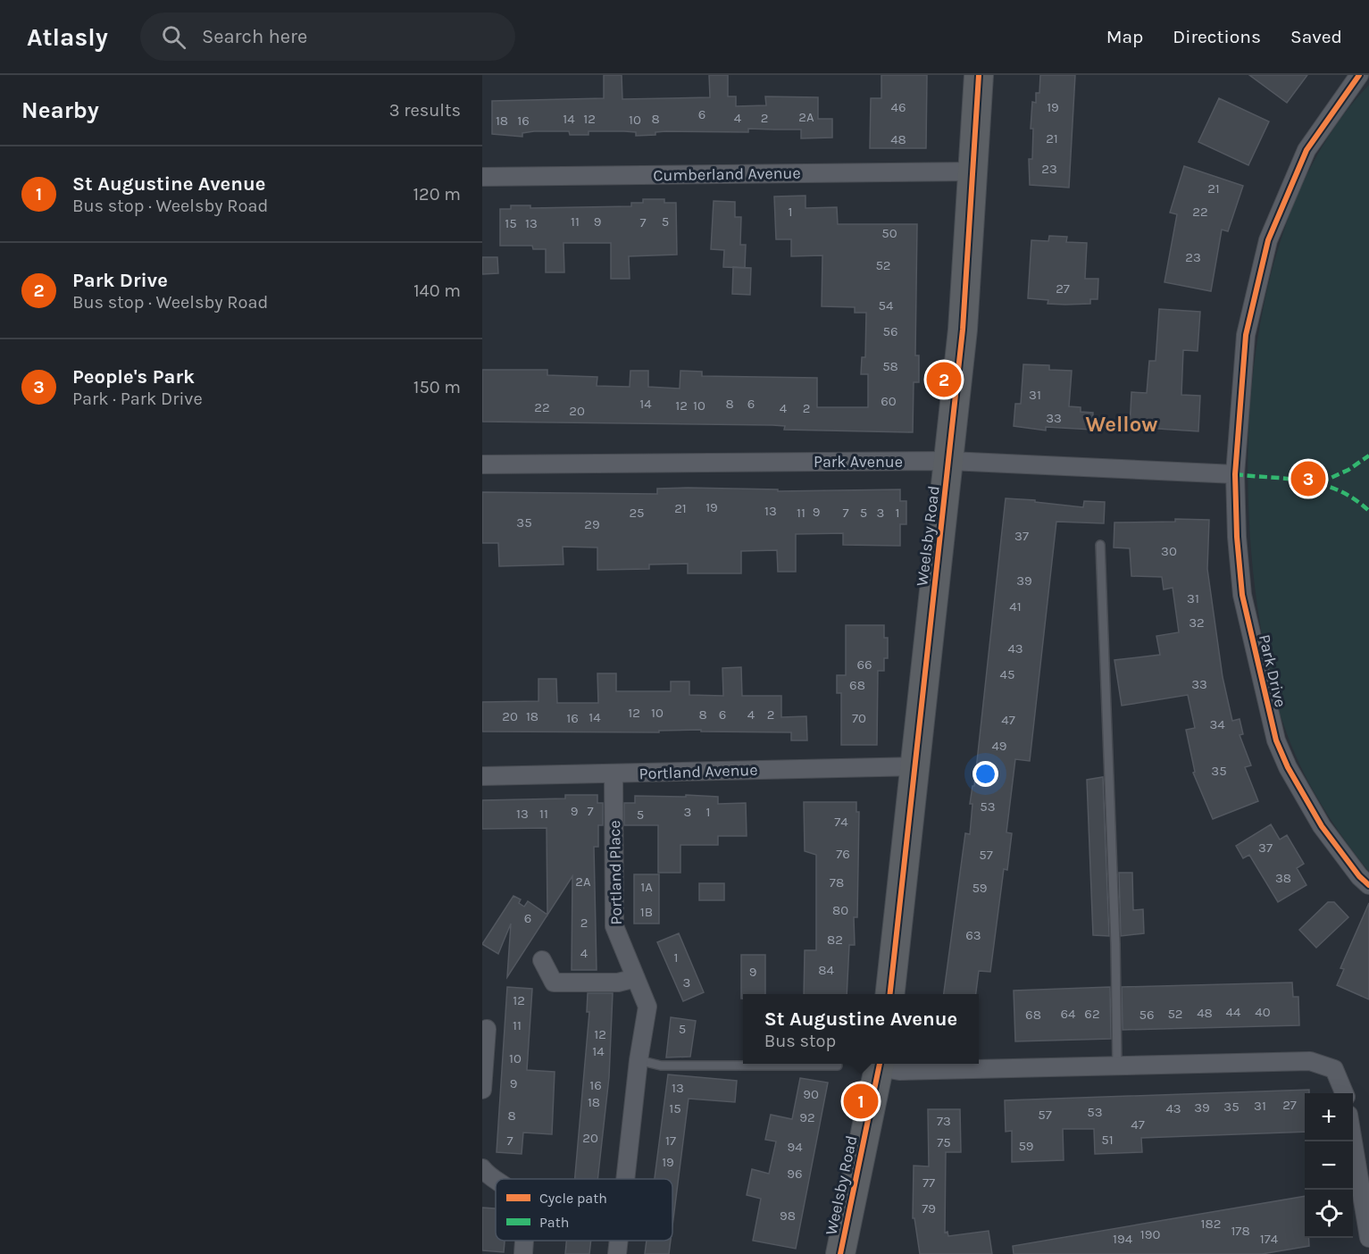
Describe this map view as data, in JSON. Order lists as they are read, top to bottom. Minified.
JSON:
{"streets":{"highway":["Weelsby Road"],"street":["Cumberland Avenue","Park Avenue","Park Drive","Portland Avenue","Portland Place"]},"crossings":[["Cumberland Avenue","Weelsby Road"],["Park Avenue","Weelsby Road"],["Park Avenue","Park Drive"],["Weelsby Road","Portland Avenue"],["Portland Avenue","Portland Place"]],"districts":["Wellow"],"house_numbers":["46","19","6","2A","4","2","14","12","8","10","18","16","21","48","23","21","1","22","11","9","5","7","15","13","50","23","52","27","54","56","58","31","60","14","8","6","12","10","22","4","2","20","33","19","21","13","9","25","11","7","5","3","1","35","29","37","30","39","31","41","32","43","66","45","33","68","12","10","8","6","4","2","20","18","14","16","70","47","34","49","35","53","9","7","3","1","13","11","5","74","37","76","57","38","2A","78","1A","59","80","1B","6","2","63","82","4","1","84","9","3","12","44","40","48","64","62","52","68","56","11","5","12","14","10","9","16","13","90","18","27","31","35","39","15","43","53","57","8","92","73","47","20","51","7","17","75","59","94","19","96","77","79","98","182","178","190","194","174"],"legend":["Cycle path","Path"],"page":{"header":"Atlasly","search":"Search here","nav":["Map","Directions","Saved"],"heading":["Nearby","3 results"],"list":[{"mark":"1","name":"St Augustine Avenue","note":"Bus stop · Weelsby Road","value":"120 m"},{"mark":"2","name":"Park Drive","note":"Bus stop · Weelsby Road","value":"140 m"},{"mark":"3","name":"People's Park","note":"Park · Park Drive","value":"150 m"}],"pins":["2","3","1"],"popup":["St Augustine Avenue","Bus stop"],"map_buttons":["+","−"]}}
